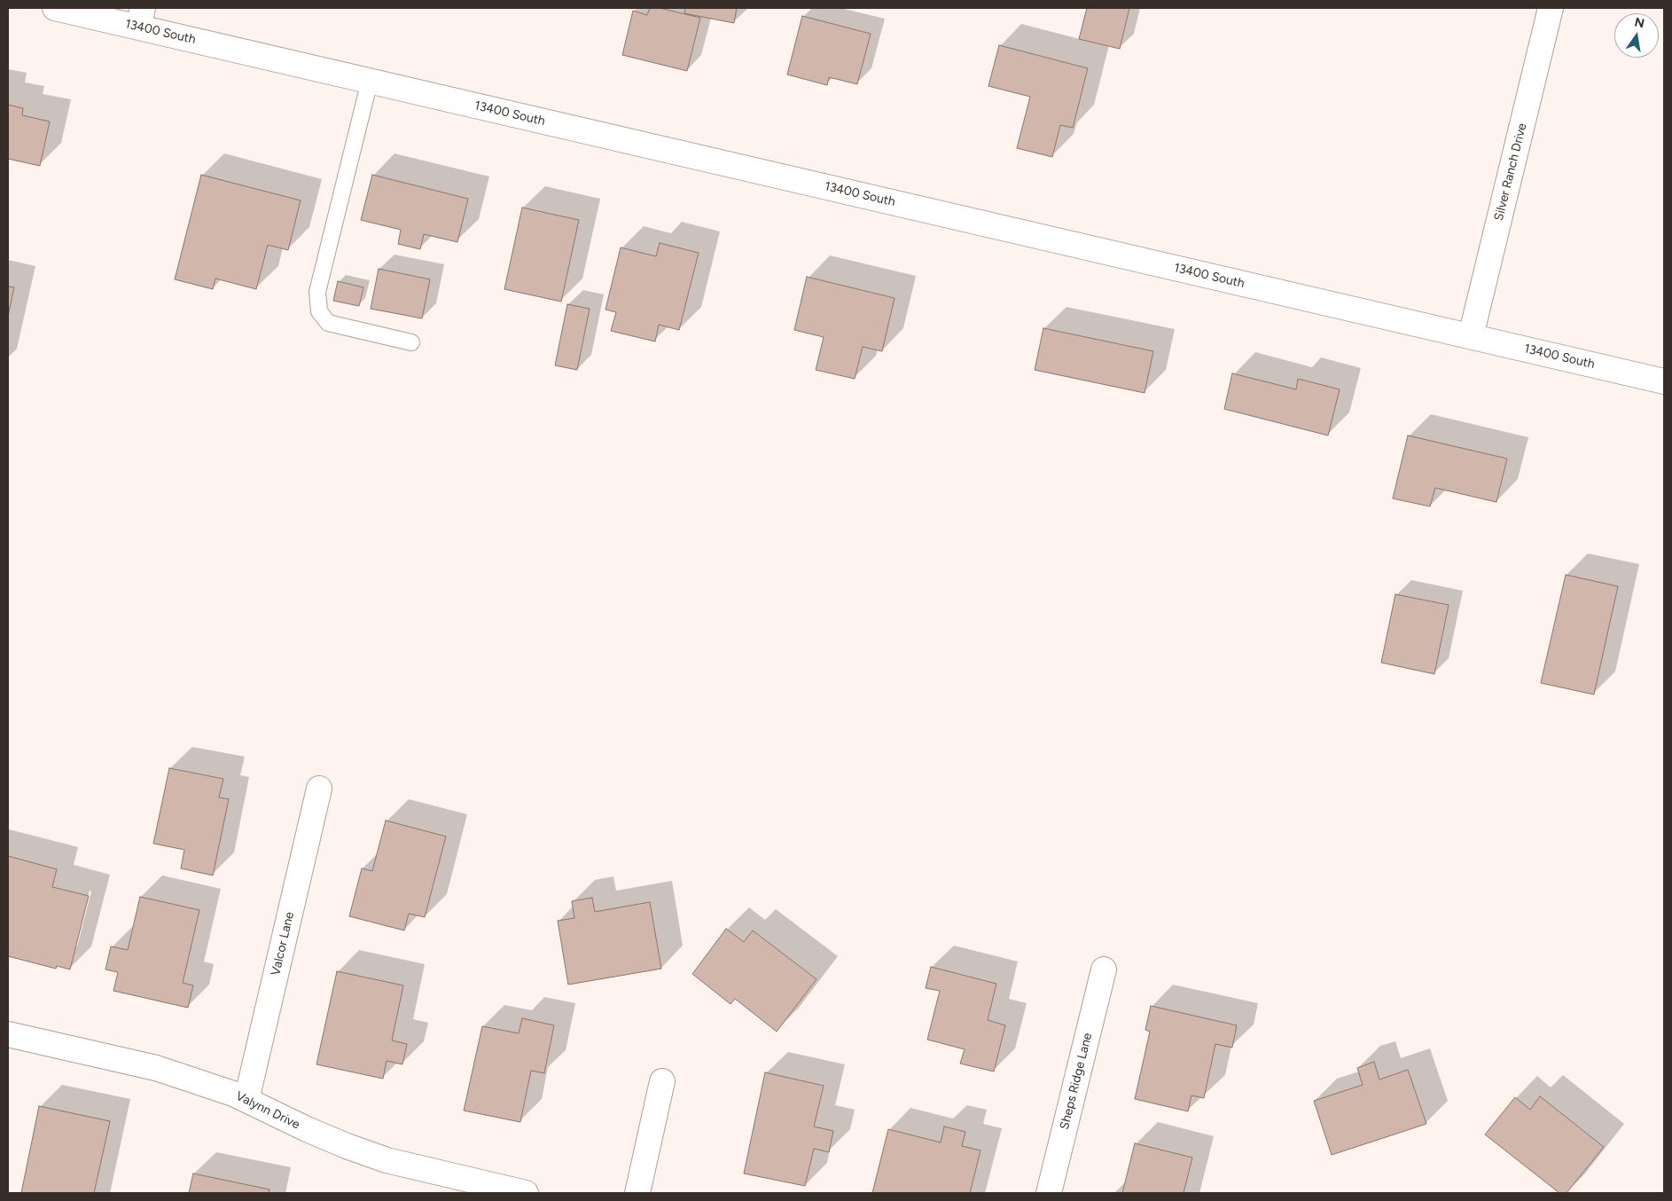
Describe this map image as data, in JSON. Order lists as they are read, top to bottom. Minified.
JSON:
{"streets":{"street":["13400 South","Silver Ranch Drive","Valcor Lane","Sheps Ridge Lane","Valynn Drive"]},"crossings":[["13400 South","Silver Ranch Drive"],["Valcor Lane","Valynn Drive"]],"north":"top"}
